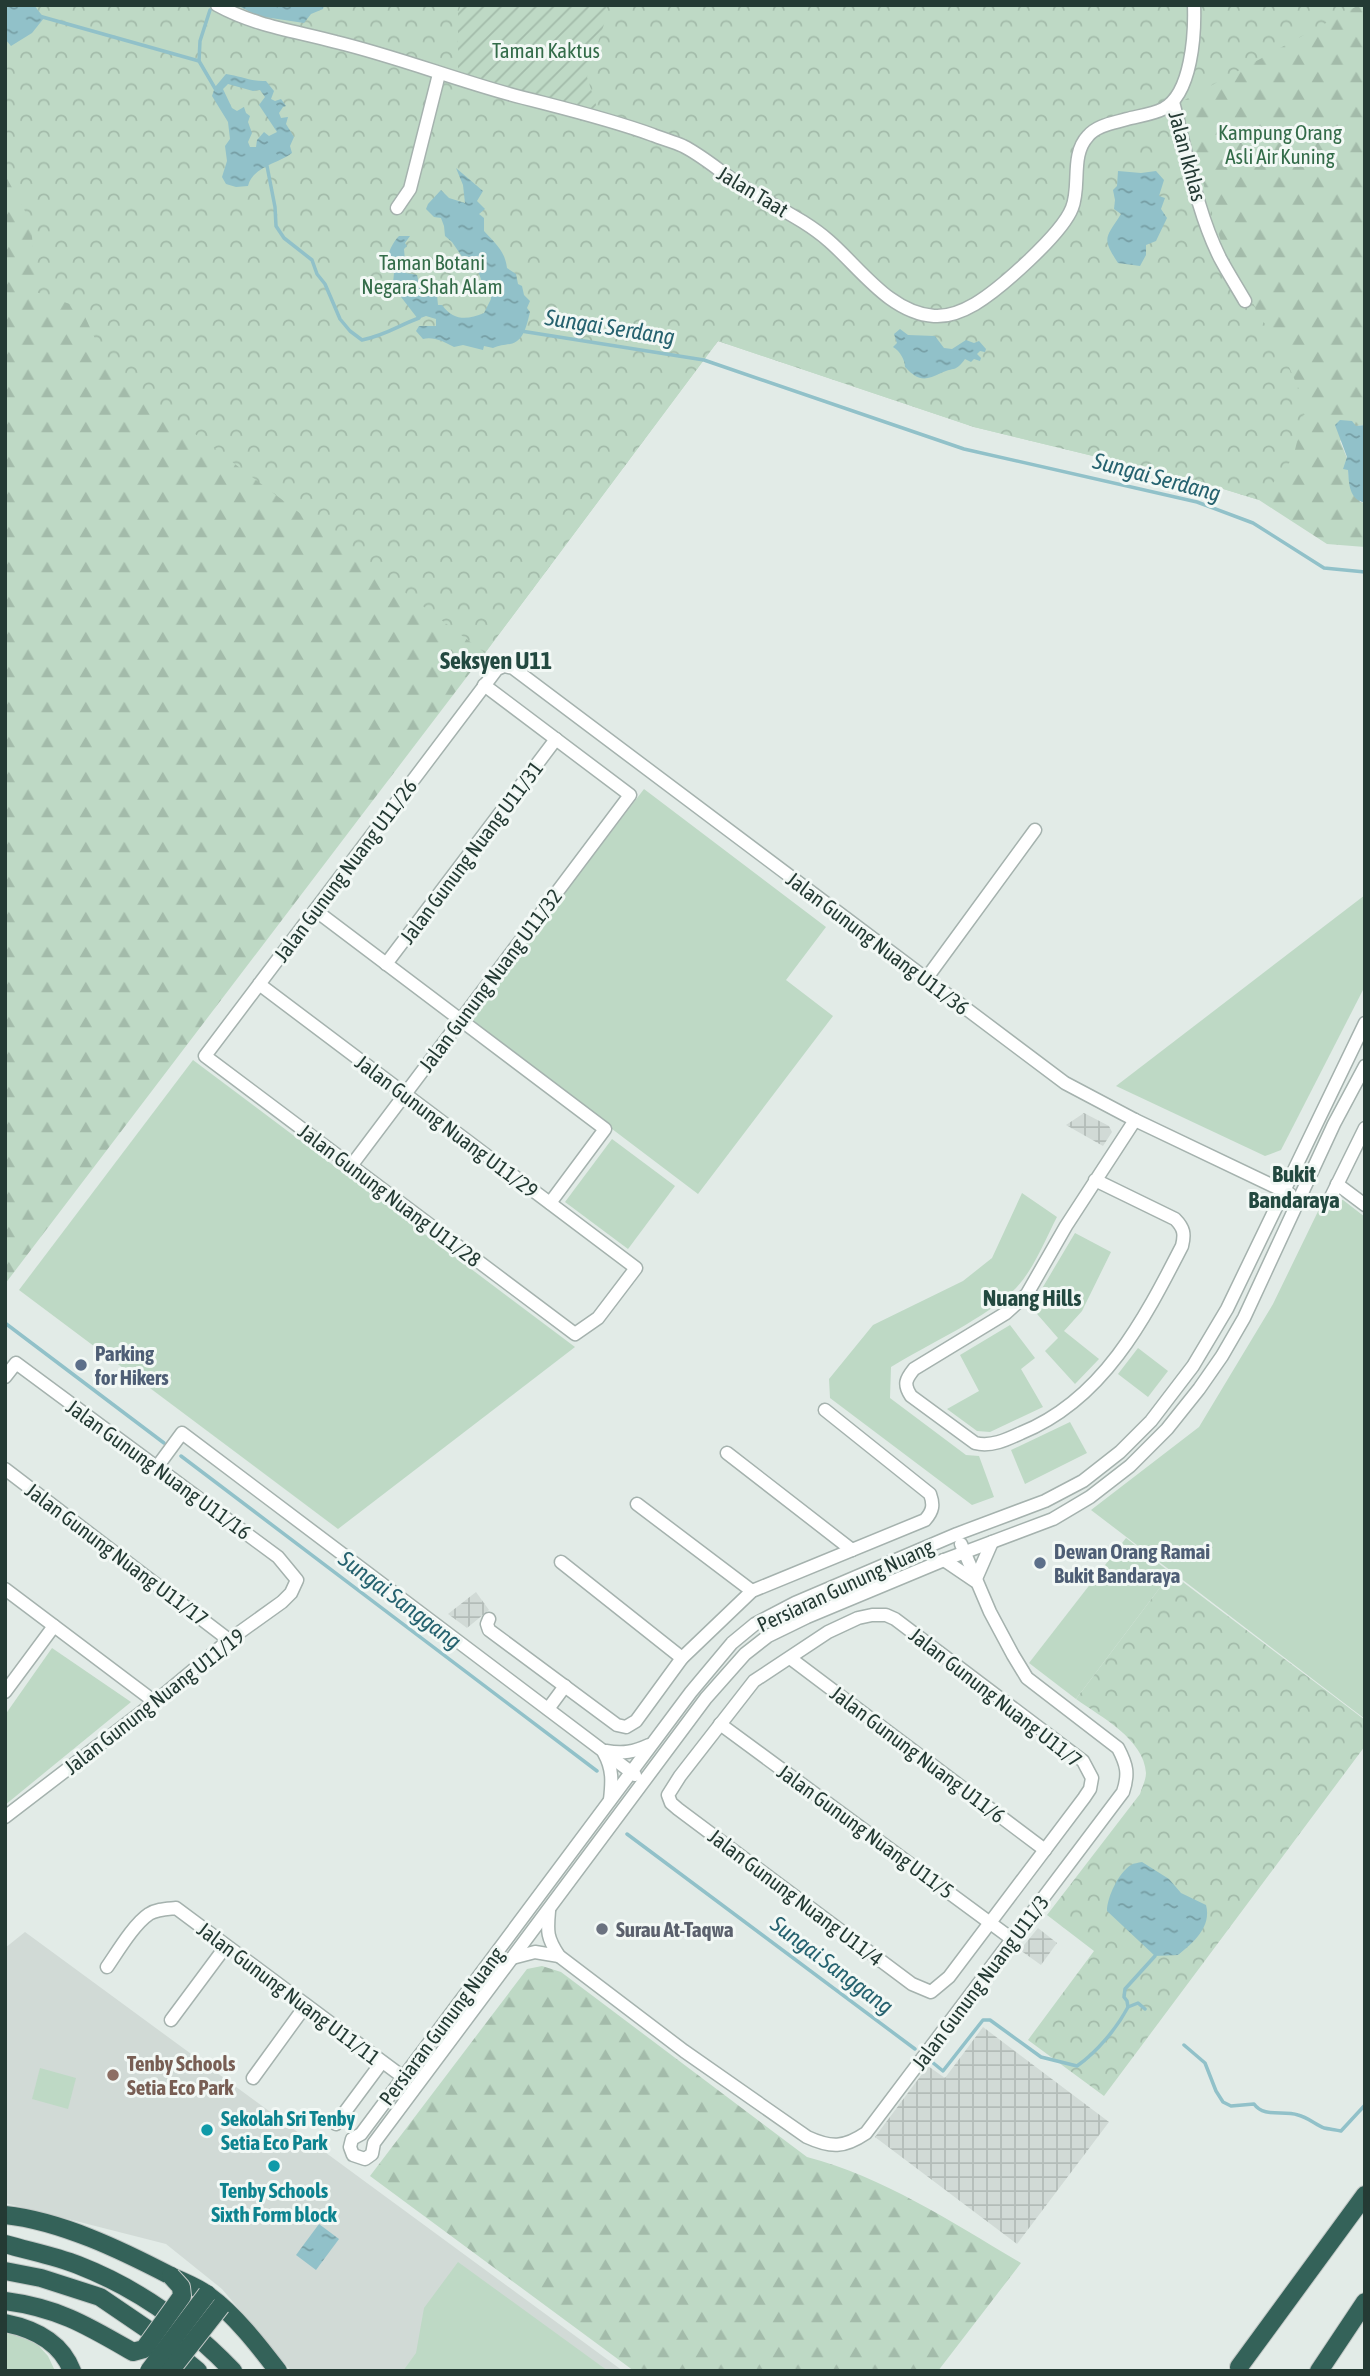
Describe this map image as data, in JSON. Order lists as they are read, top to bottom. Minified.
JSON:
{"streets":{"street":["Jalan Ikhlas","Jalan Taat","Jalan Gunung Nuang U11/31","Jalan Gunung Nuang U11/26","Jalan Gunung Nuang U11/36","Jalan Gunung Nuang U11/32","Jalan Gunung Nuang U11/29","Jalan Gunung Nuang U11/28","Jalan Gunung Nuang U11/16","Jalan Gunung Nuang U11/17","Persiaran Gunung Nuang","Jalan Gunung Nuang U11/7","Jalan Gunung Nuang U11/19","Jalan Gunung Nuang U11/6","Jalan Gunung Nuang U11/5","Jalan Gunung Nuang U11/4","Jalan Gunung Nuang U11/3","Jalan Gunung Nuang U11/11"]},"crossings":[["Jalan Ikhlas","Jalan Taat"],["Jalan Gunung Nuang U11/31","Jalan Gunung Nuang U11/32"],["Jalan Gunung Nuang U11/26","Jalan Gunung Nuang U11/36"],["Jalan Gunung Nuang U11/26","Jalan Gunung Nuang U11/29"],["Jalan Gunung Nuang U11/26","Jalan Gunung Nuang U11/28"],["Jalan Gunung Nuang U11/36","Persiaran Gunung Nuang"],["Jalan Gunung Nuang U11/32","Jalan Gunung Nuang U11/29"],["Jalan Gunung Nuang U11/32","Jalan Gunung Nuang U11/28"],["Jalan Gunung Nuang U11/29","Jalan Gunung Nuang U11/28"],["Jalan Gunung Nuang U11/16","Jalan Gunung Nuang U11/19"],["Jalan Gunung Nuang U11/17","Jalan Gunung Nuang U11/19"],["Persiaran Gunung Nuang","Jalan Gunung Nuang U11/3"],["Persiaran Gunung Nuang","Jalan Gunung Nuang U11/11"],["Jalan Gunung Nuang U11/7","Jalan Gunung Nuang U11/6"],["Jalan Gunung Nuang U11/5","Jalan Gunung Nuang U11/4"],["Jalan Gunung Nuang U11/5","Jalan Gunung Nuang U11/3"]],"districts":["Seksyen U11","Bukit Bandaraya","Nuang Hills"],"water":["Sungai Serdang","Sungai Sanggang"],"parks":["Taman Kaktus","Kampung Orang Asli Air Kuning","Taman Botani Negara Shah Alam"],"places":["Parking for Hikers","Dewan Orang Ramai Bukit Bandaraya","Surau At-Taqwa","Tenby Schools Setia Eco Park","Sekolah Sri Tenby Setia Eco Park","Tenby Schools Sixth Form block"]}
